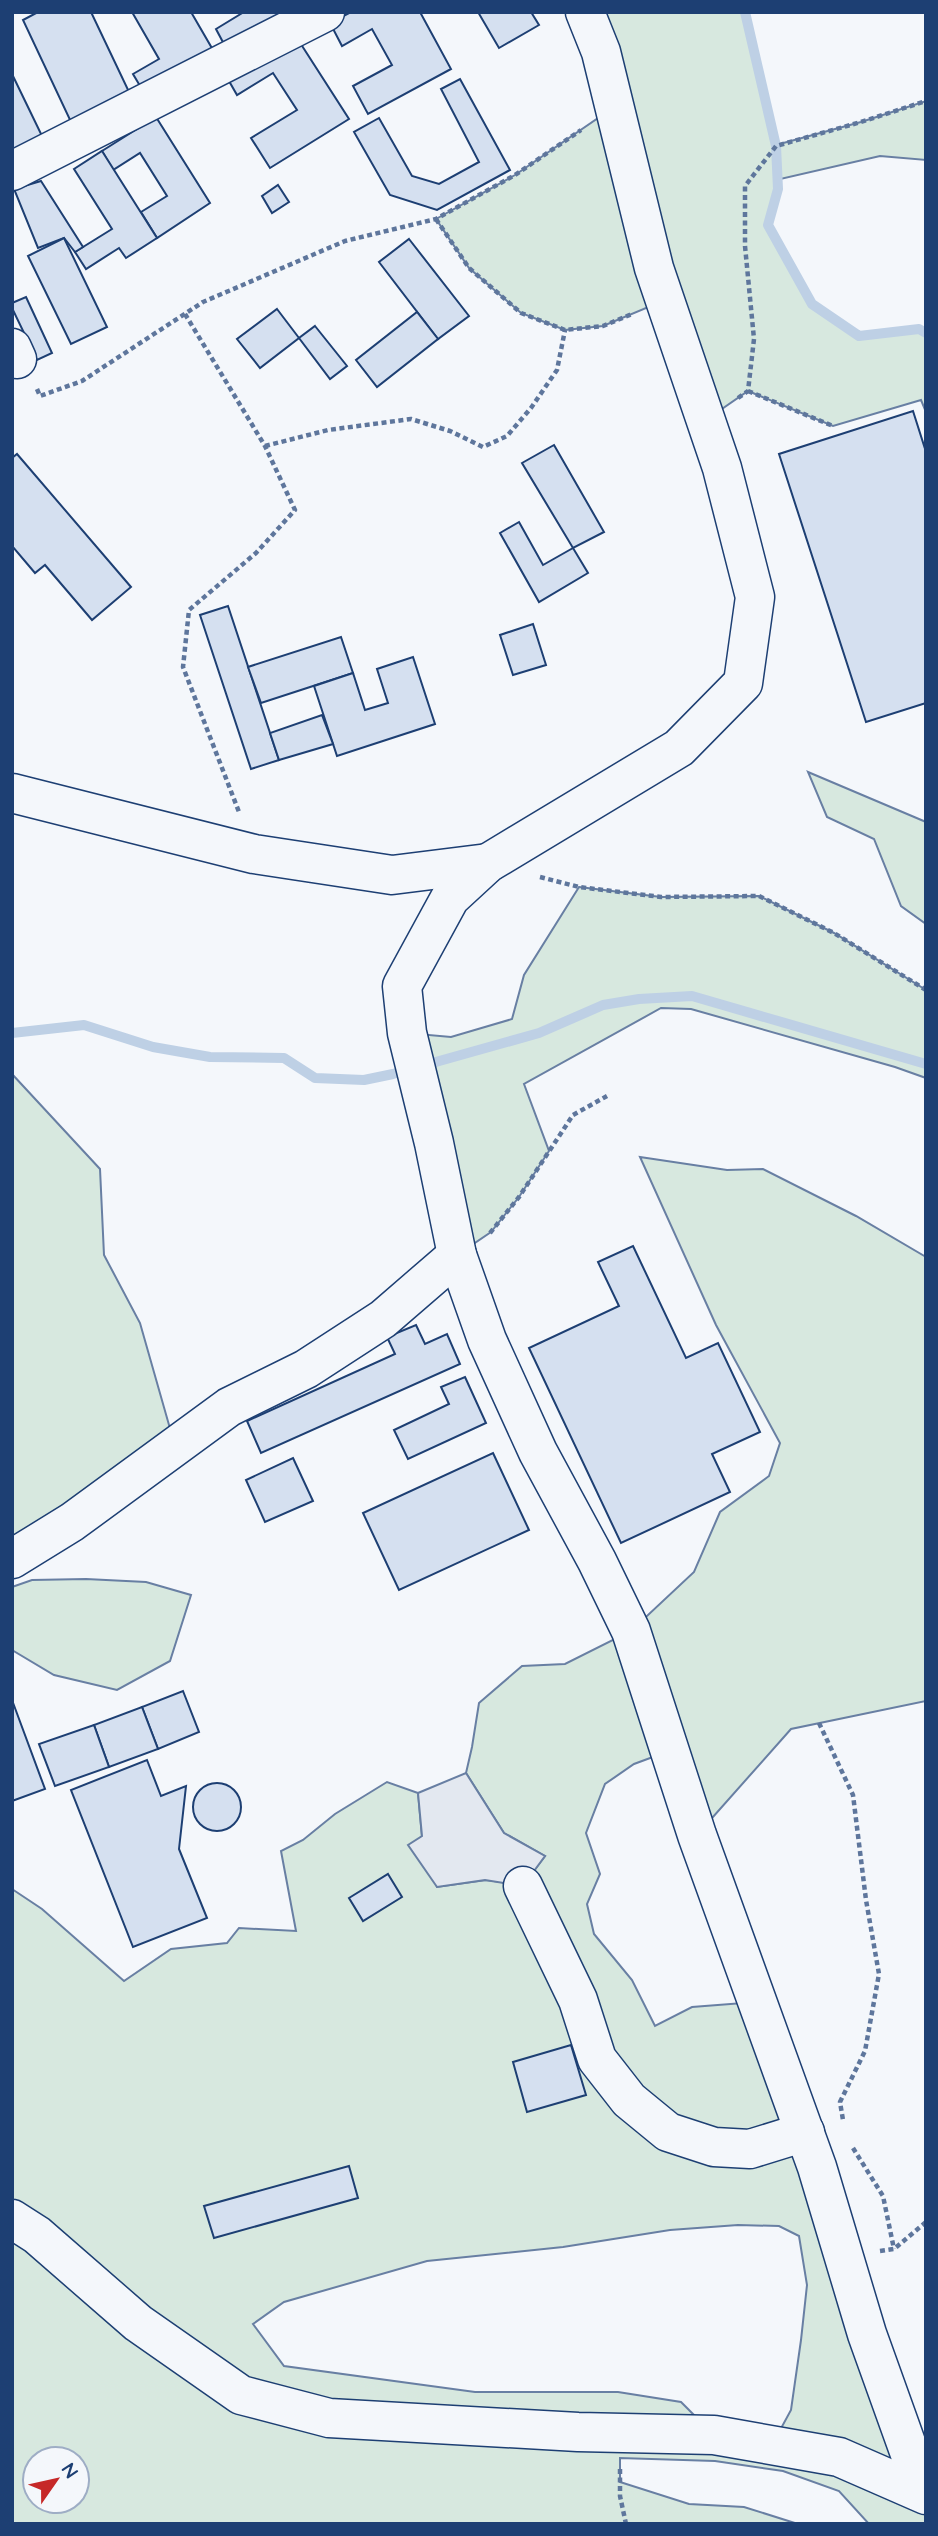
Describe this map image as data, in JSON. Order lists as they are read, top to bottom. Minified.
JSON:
{"north":"top right"}
